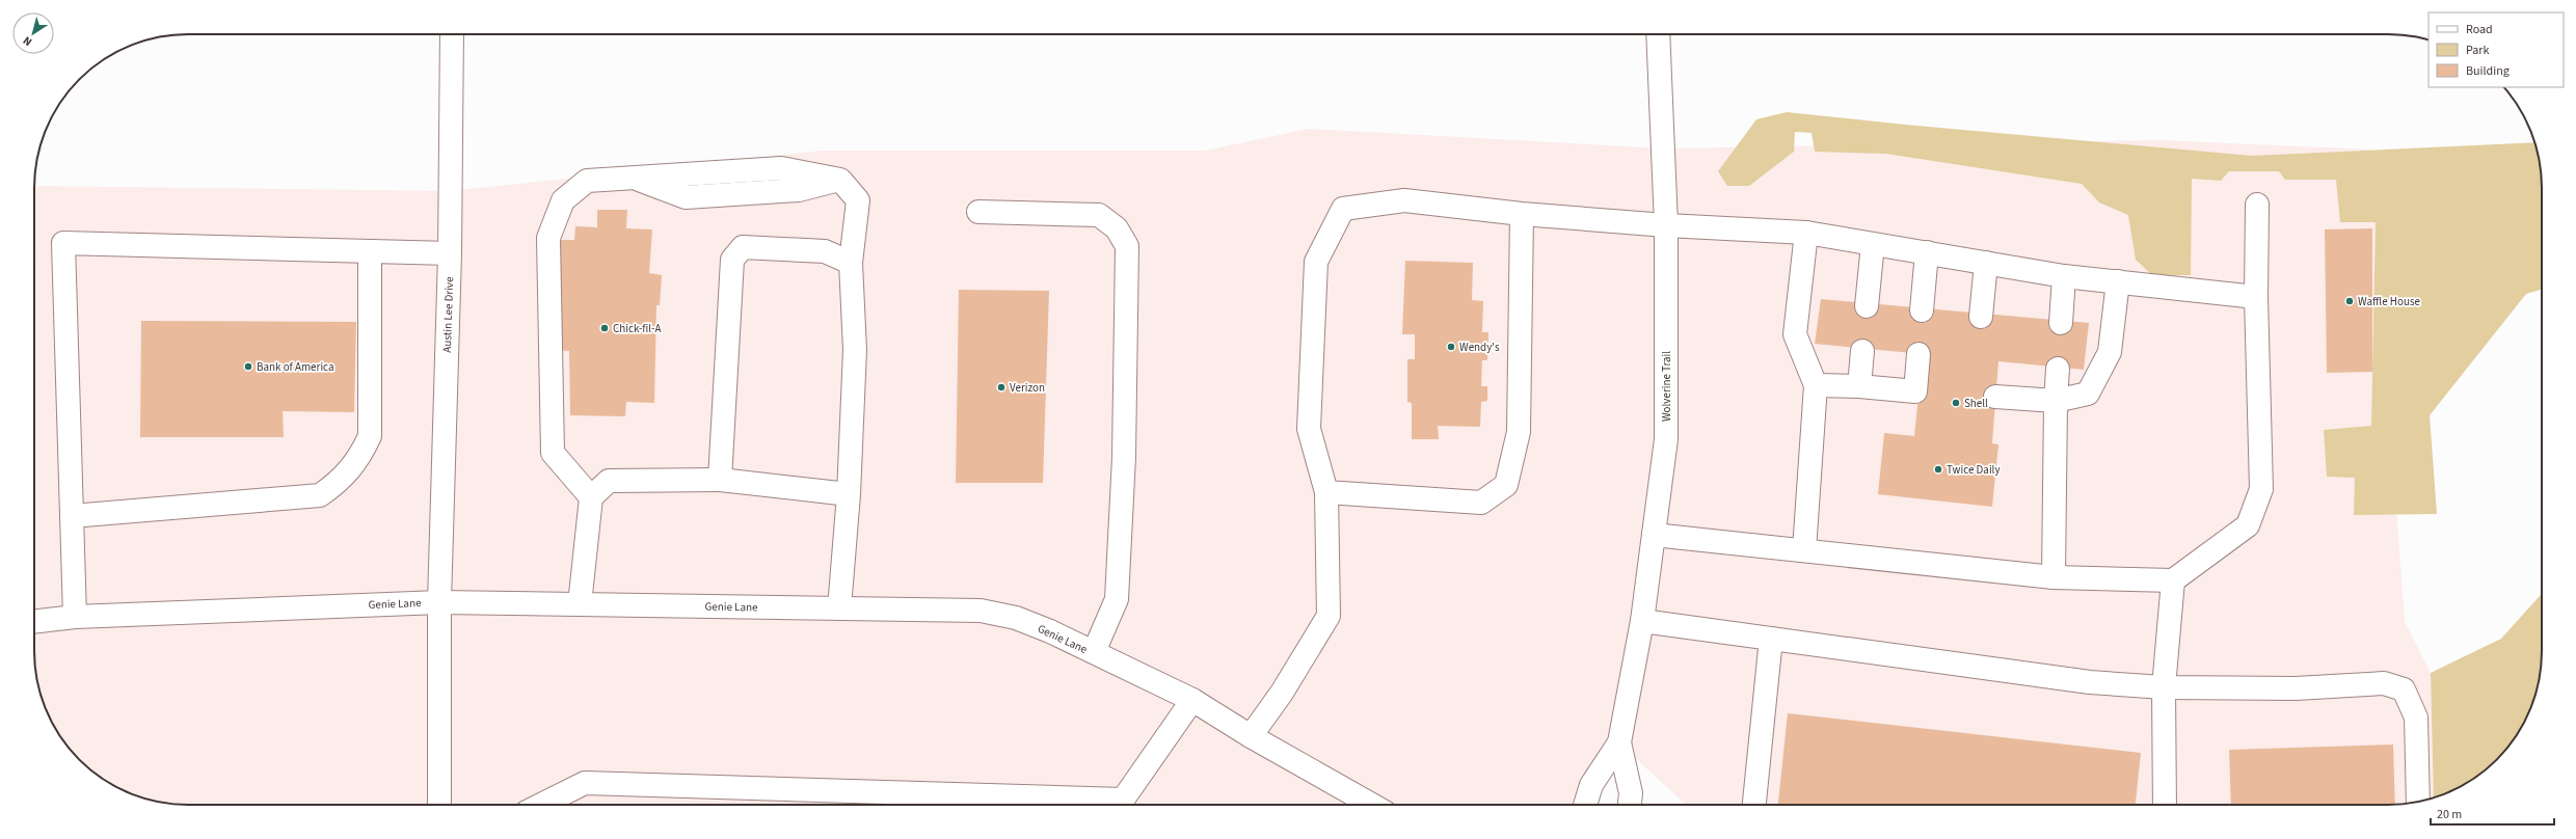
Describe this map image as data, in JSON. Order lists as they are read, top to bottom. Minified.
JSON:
{"streets":{"street":["Austin Lee Drive","Wolverine Trail","Genie Lane"]},"crossings":[["Austin Lee Drive","Genie Lane"]],"places":["Waffle House","Chick-fil-A","Wendy's","Bank of America","Verizon","Shell","Twice Daily"],"legend":["Road","Park","Building"],"scale_bar":"20 m","north":"bottom left"}
